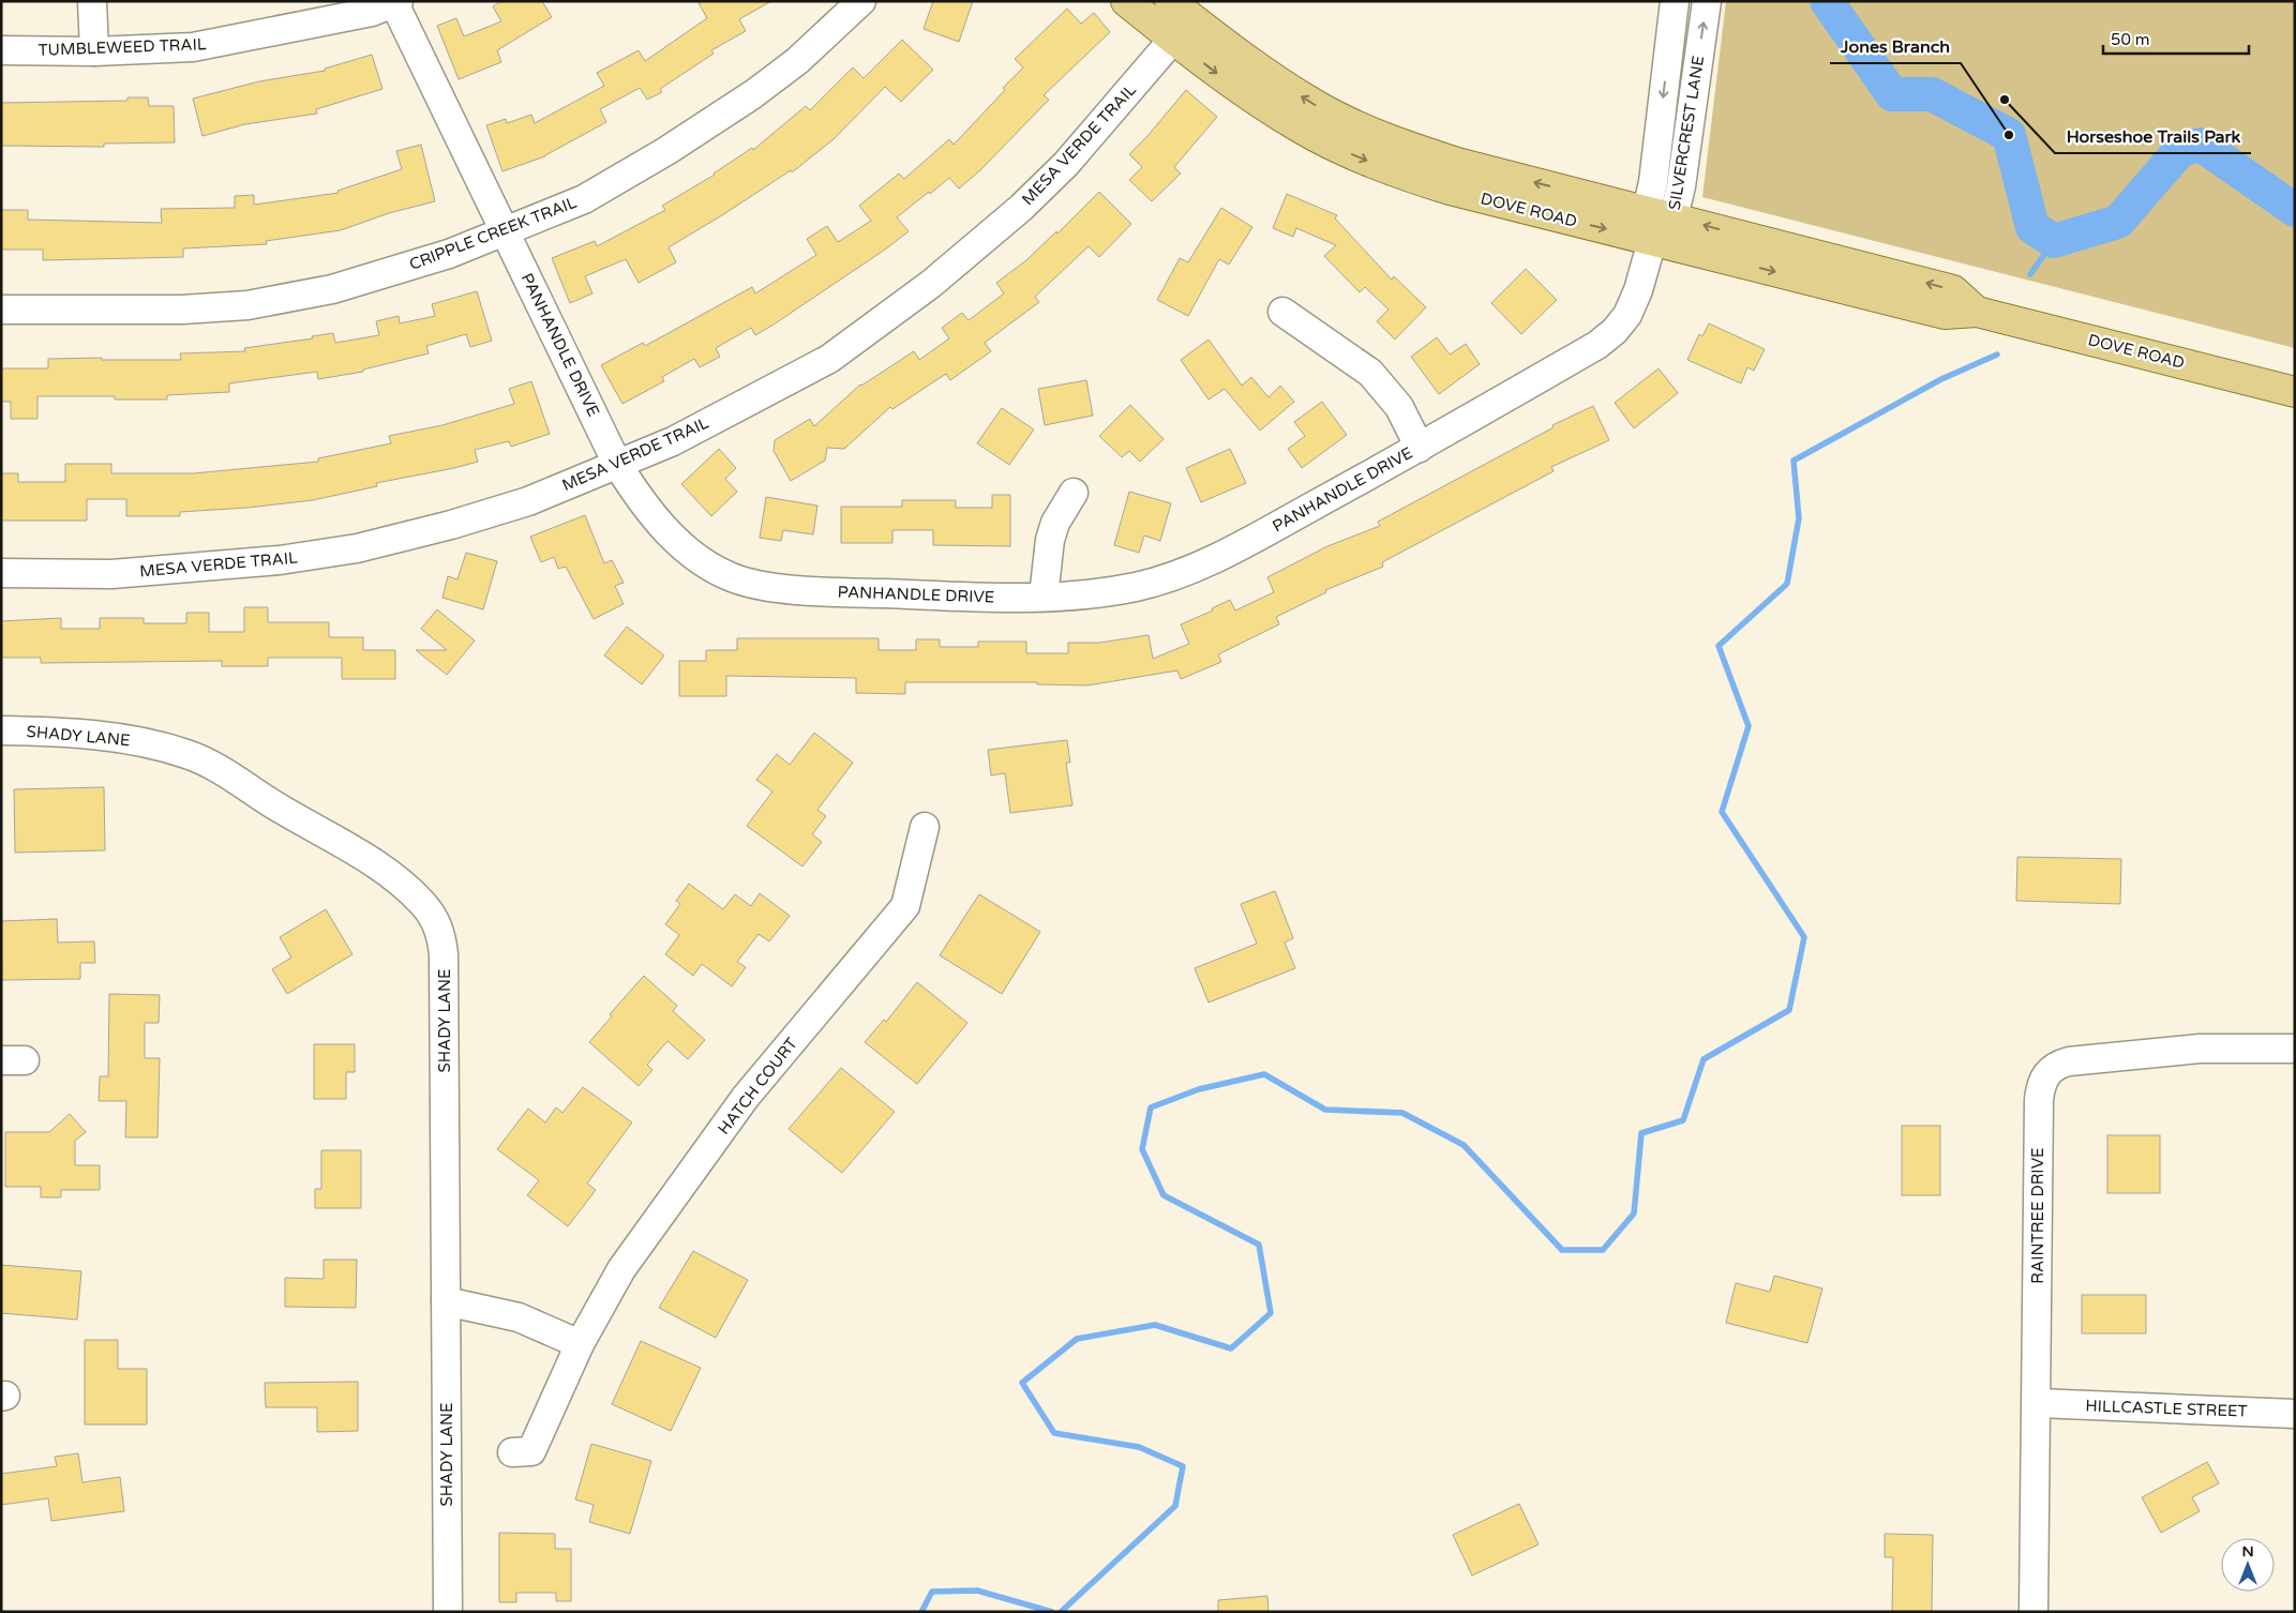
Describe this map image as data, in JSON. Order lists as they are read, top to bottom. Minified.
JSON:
{"streets":{"main road":["DOVE ROAD"],"street":["TUMBLEWEED TRAIL","SILVERCREST LANE","MESA VERDE TRAIL","CRIPPLE CREEK TRAIL","PANHANDLE DRIVE","SHADY LANE","HATCH COURT","RAINTREE DRIVE","HILLCASTLE STREET"]},"crossings":[["TUMBLEWEED TRAIL","PANHANDLE DRIVE"],["SILVERCREST LANE","DOVE ROAD"],["SILVERCREST LANE","PANHANDLE DRIVE"],["MESA VERDE TRAIL","DOVE ROAD"],["MESA VERDE TRAIL","PANHANDLE DRIVE"],["DOVE ROAD","PANHANDLE DRIVE"],["CRIPPLE CREEK TRAIL","PANHANDLE DRIVE"],["RAINTREE DRIVE","HILLCASTLE STREET"]],"places":["Horseshoe Trails Park","Jones Branch"],"scale_bar":"50 m","north":"top"}
